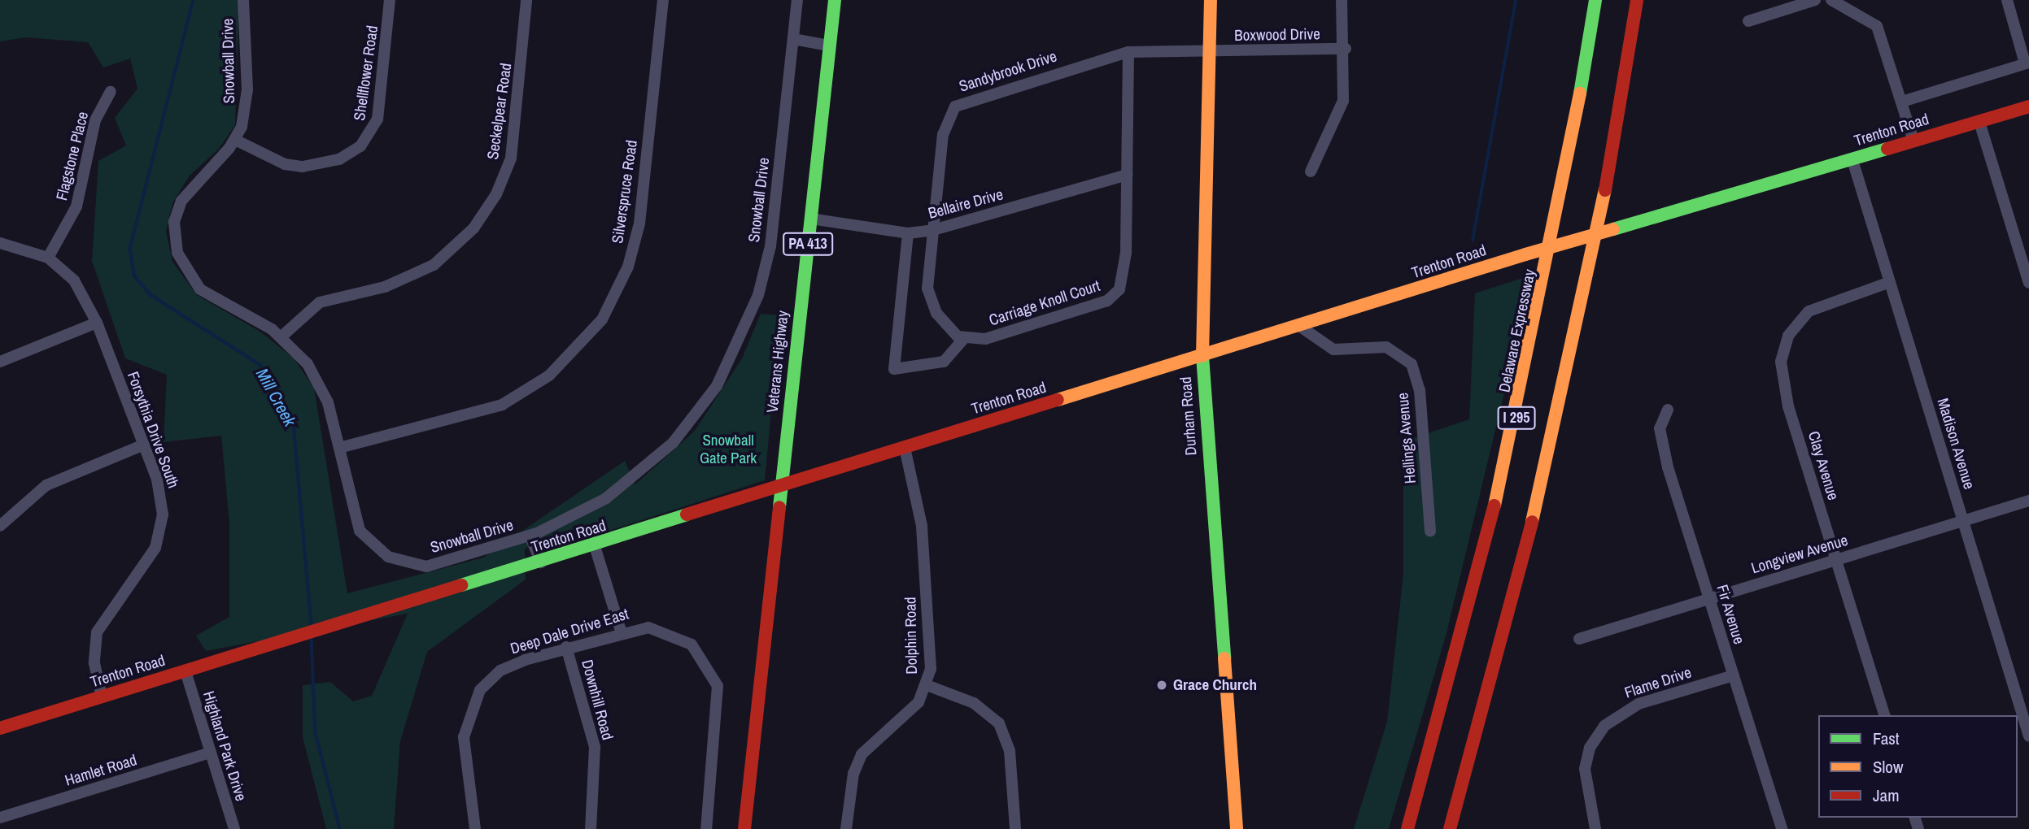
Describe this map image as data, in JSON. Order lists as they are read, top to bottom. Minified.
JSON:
{"streets":{"main road":["Trenton Road","PA 413","Delaware Expressway","Veterans Highway","Durham Road","I 295"],"street":["Boxwood Drive","Snowball Drive","Sandybrook Drive","Shellflower Road","Seckelpear Road","Flagstone Place","Silverspruce Road","Bellaire Drive","Carriage Knoll Court","Forsythia Drive South","Hellings Avenue","Madison Avenue","Clay Avenue","Longview Avenue","Fir Avenue","Deep Dale Drive East","Dolphin Road","Flame Drive","Downhill Road","Highland Park Drive","Hamlet Road"]},"crossings":[["Boxwood Drive","Sandybrook Drive"],["Boxwood Drive","Durham Road"],["Snowball Drive","Shellflower Road"],["Snowball Drive","Seckelpear Road"],["Snowball Drive","Silverspruce Road"],["Sandybrook Drive","Bellaire Drive"],["Sandybrook Drive","Durham Road"],["Trenton Road","Veterans Highway"],["Trenton Road","Durham Road"],["Trenton Road","Forsythia Drive South"],["Trenton Road","Hellings Avenue"],["Trenton Road","Madison Avenue"],["Trenton Road","Dolphin Road"],["Trenton Road","Highland Park Drive"],["Flagstone Place","Forsythia Drive South"],["Bellaire Drive","Carriage Knoll Court"],["Bellaire Drive","Veterans Highway"],["Madison Avenue","Clay Avenue"],["Madison Avenue","Longview Avenue"],["Clay Avenue","Longview Avenue"],["Longview Avenue","Fir Avenue"],["Fir Avenue","Flame Drive"],["Deep Dale Drive East","Downhill Road"],["Highland Park Drive","Hamlet Road"]],"water":["Mill Creek"],"parks":["Snowball Gate Park"],"places":["Grace Church"],"legend":["Fast","Slow","Jam"]}
